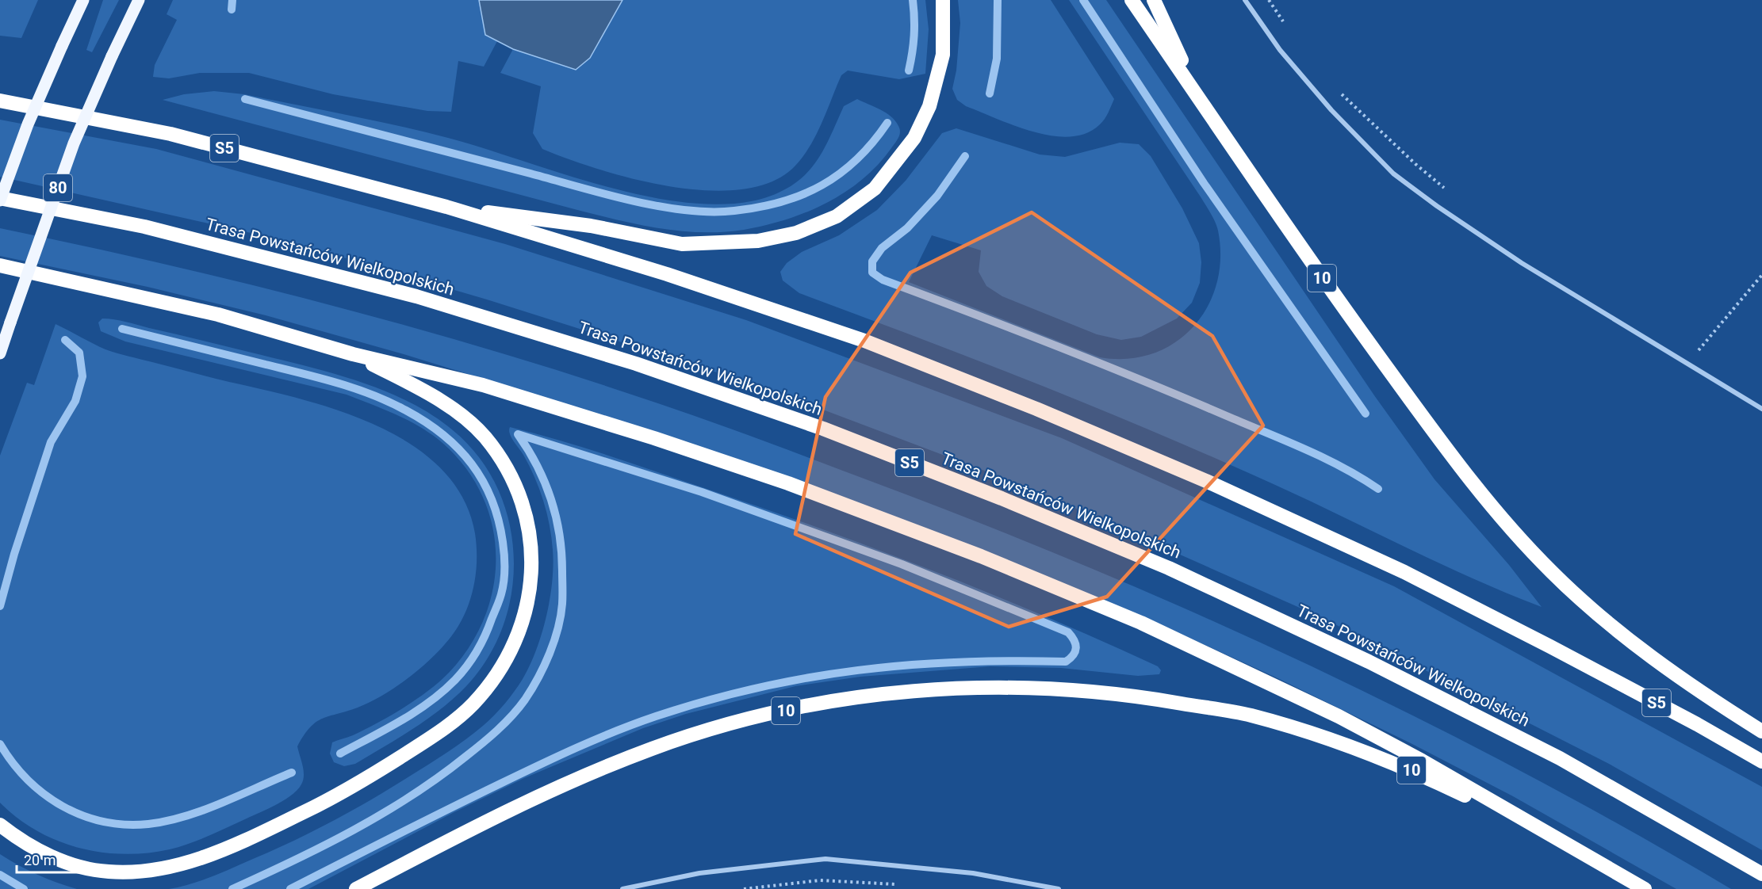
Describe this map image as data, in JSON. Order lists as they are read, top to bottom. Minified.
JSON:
{"streets":{"highway":["S5","Trasa Powstańców Wielkopolskich","10"],"main road":["80"]},"scale_bar":"20 m"}
